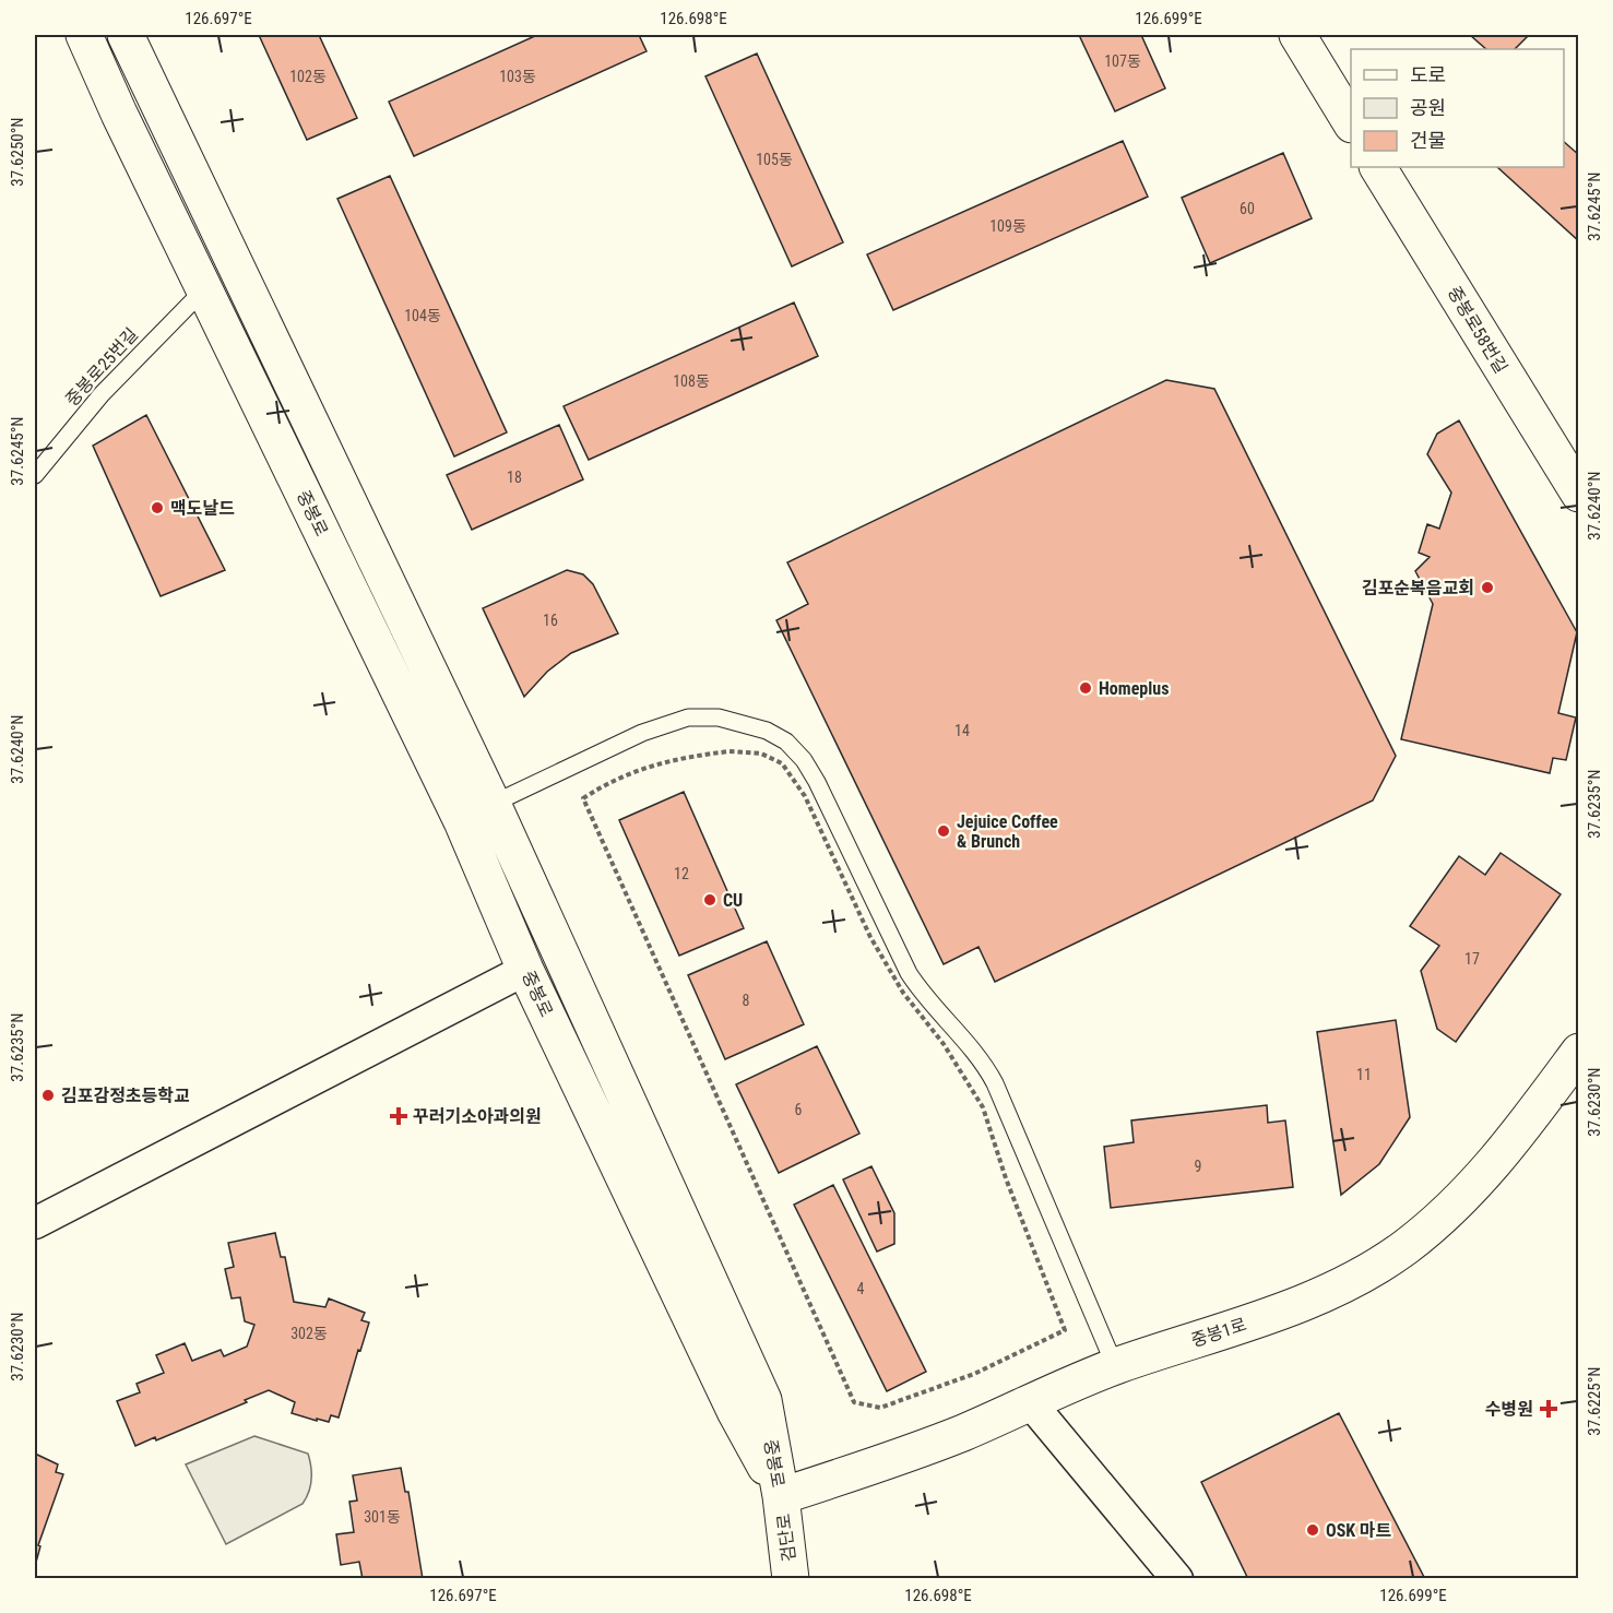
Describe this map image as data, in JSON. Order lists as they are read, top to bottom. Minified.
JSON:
{"streets":{"street":["중봉로58번길","중봉로","중봉1로","검단로"],"lane":["중봉로25번길"]},"crossings":[["중봉로25번길","중봉로"],["중봉로","중봉1로"],["중봉로","검단로"],["중봉1로","검단로"]],"places":{"other":["맥도날드","김포순복음교회","Homeplus","Jejuice Coffee & Brunch","CU","김포감정초등학교","OSK 마트"],"health":["꾸러기소아과의원","수병원"]},"house_numbers":["107동","102동","103동","105동","60","109동","104동","108동","18","16","14","12","17","8","11","6","9","4","302동","301동"],"legend":["도로","공원","건물"],"coordinates":["126.697°E","126.698°E","126.699°E","37.6250°N","37.6245°N","37.6240°N","37.6235°N","37.6230°N","37.6225°N"]}
